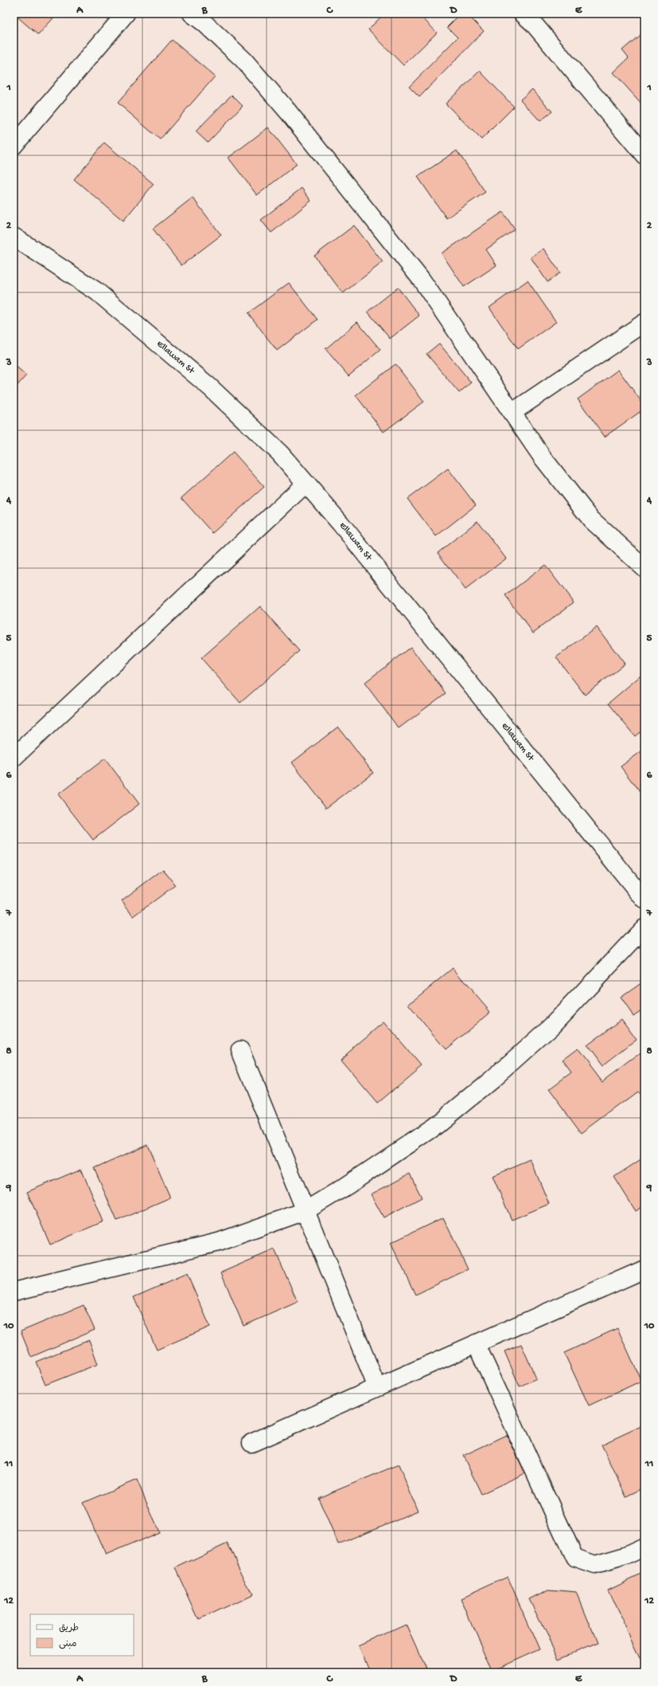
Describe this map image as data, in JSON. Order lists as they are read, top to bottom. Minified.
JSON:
{"streets":{"street":["Ellawam St"]},"legend":["طريق","مبنى"],"grid":{"columns":["A","B","C","D","E"],"rows":["1","2","3","4","5","6","7","8","9","10","11","12"]}}
